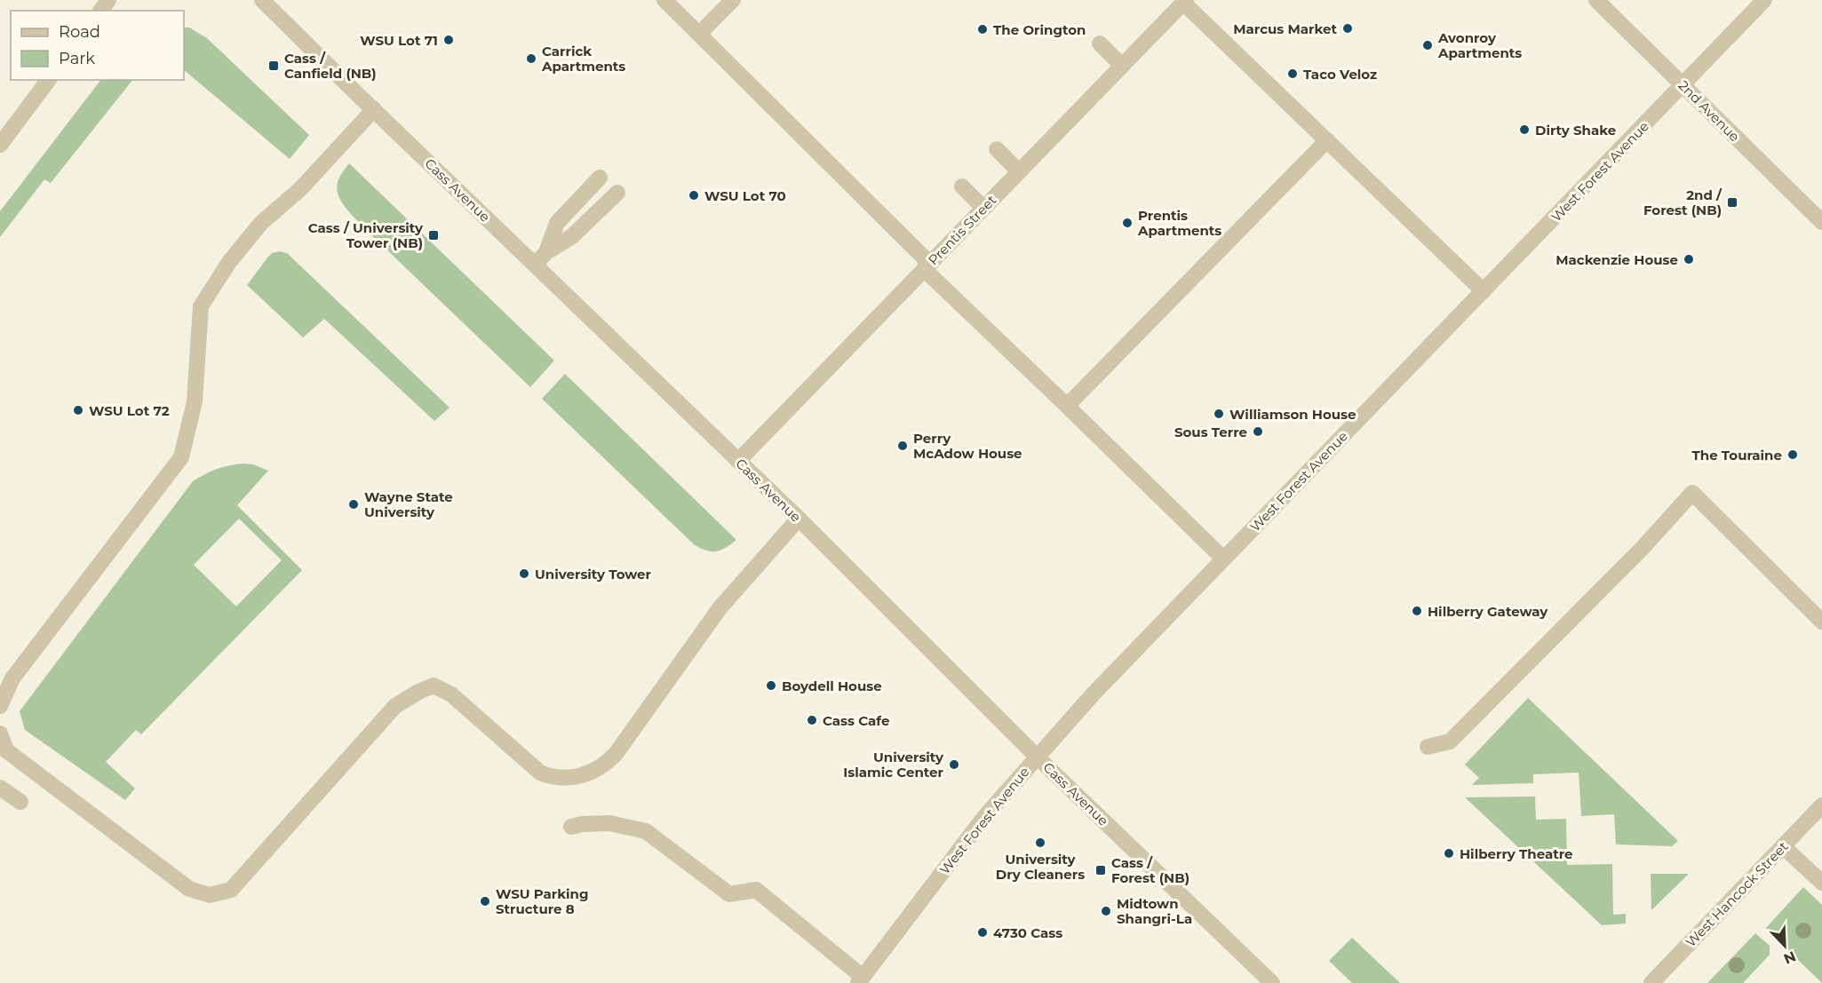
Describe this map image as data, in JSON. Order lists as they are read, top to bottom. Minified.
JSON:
{"streets":{"street":["2nd Avenue","West Forest Avenue","Cass Avenue","Prentis Street","West Hancock Street"]},"crossings":[["2nd Avenue","West Forest Avenue"],["West Forest Avenue","Cass Avenue"],["Cass Avenue","Prentis Street"]],"places":{"other":["Marcus Market","The Orington","WSU Lot 71","Avonroy Apartments","Carrick Apartments","Taco Veloz","Dirty Shake","WSU Lot 70","Prentis Apartments","Mackenzie House","WSU Lot 72","Williamson House","Sous Terre","Perry McAdow House","The Touraine","Wayne State University","University Tower","Hilberry Gateway","Boydell House","Cass Cafe","University Islamic Center","University Dry Cleaners","Hilberry Theatre","WSU Parking Structure 8","Midtown Shangri-La","4730 Cass"],"transit":["Cass / Canfield (NB)","2nd / Forest (NB)","Cass / University Tower (NB)","Cass / Forest (NB)"]},"legend":["Road","Park"],"north":"bottom right"}
